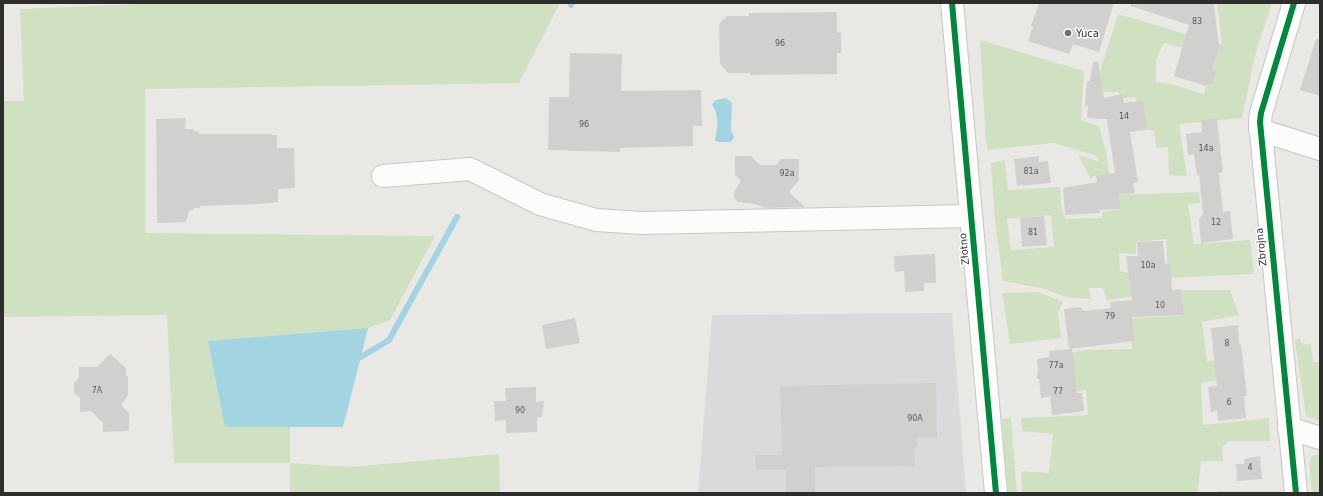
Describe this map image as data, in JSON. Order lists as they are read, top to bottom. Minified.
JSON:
{"streets":{"street":["Zbrojna","Złotno"]},"places":["Yuca"],"house_numbers":["83","96","14","96","14a","81a","92a","12","81","10a","10","79","8","77a","7A","77","6","90","90A","4"]}
